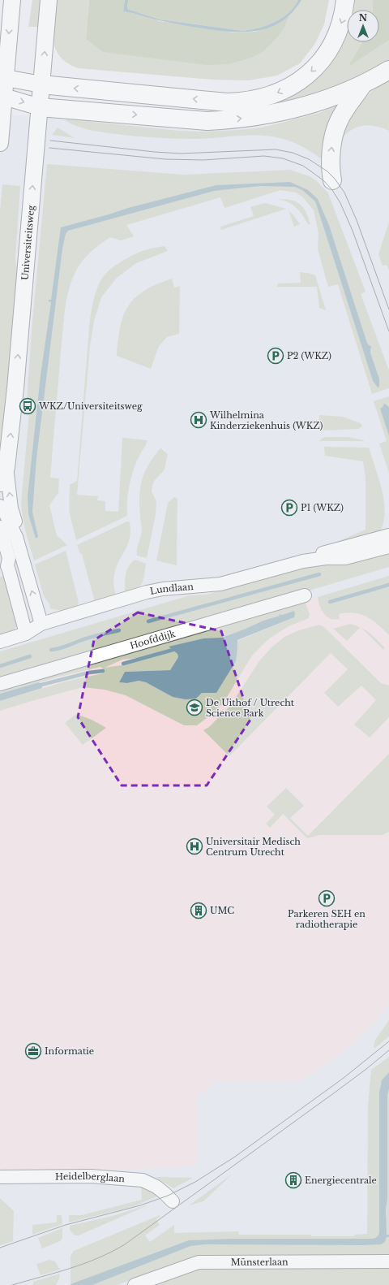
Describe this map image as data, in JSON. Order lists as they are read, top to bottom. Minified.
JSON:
{"streets":{"main road":["Universiteitsweg"],"street":["Lundlaan","Hoofddijk","Heidelberglaan","Münsterlaan"]},"one_way":["Universiteitsweg"],"places":{"parking":["P2 (WKZ)","P1 (WKZ)","Parkeren SEH en radiotherapie"],"bus stop":["WKZ/Universiteitsweg"],"hospital":["Wilhelmina Kinderziekenhuis (WKZ)","Universitair Medisch Centrum Utrecht"],"school or university":["De Uithof / Utrecht Science Park"],"building":["UMC","Energiecentrale"],"office":["Informatie"]},"north":"top"}
